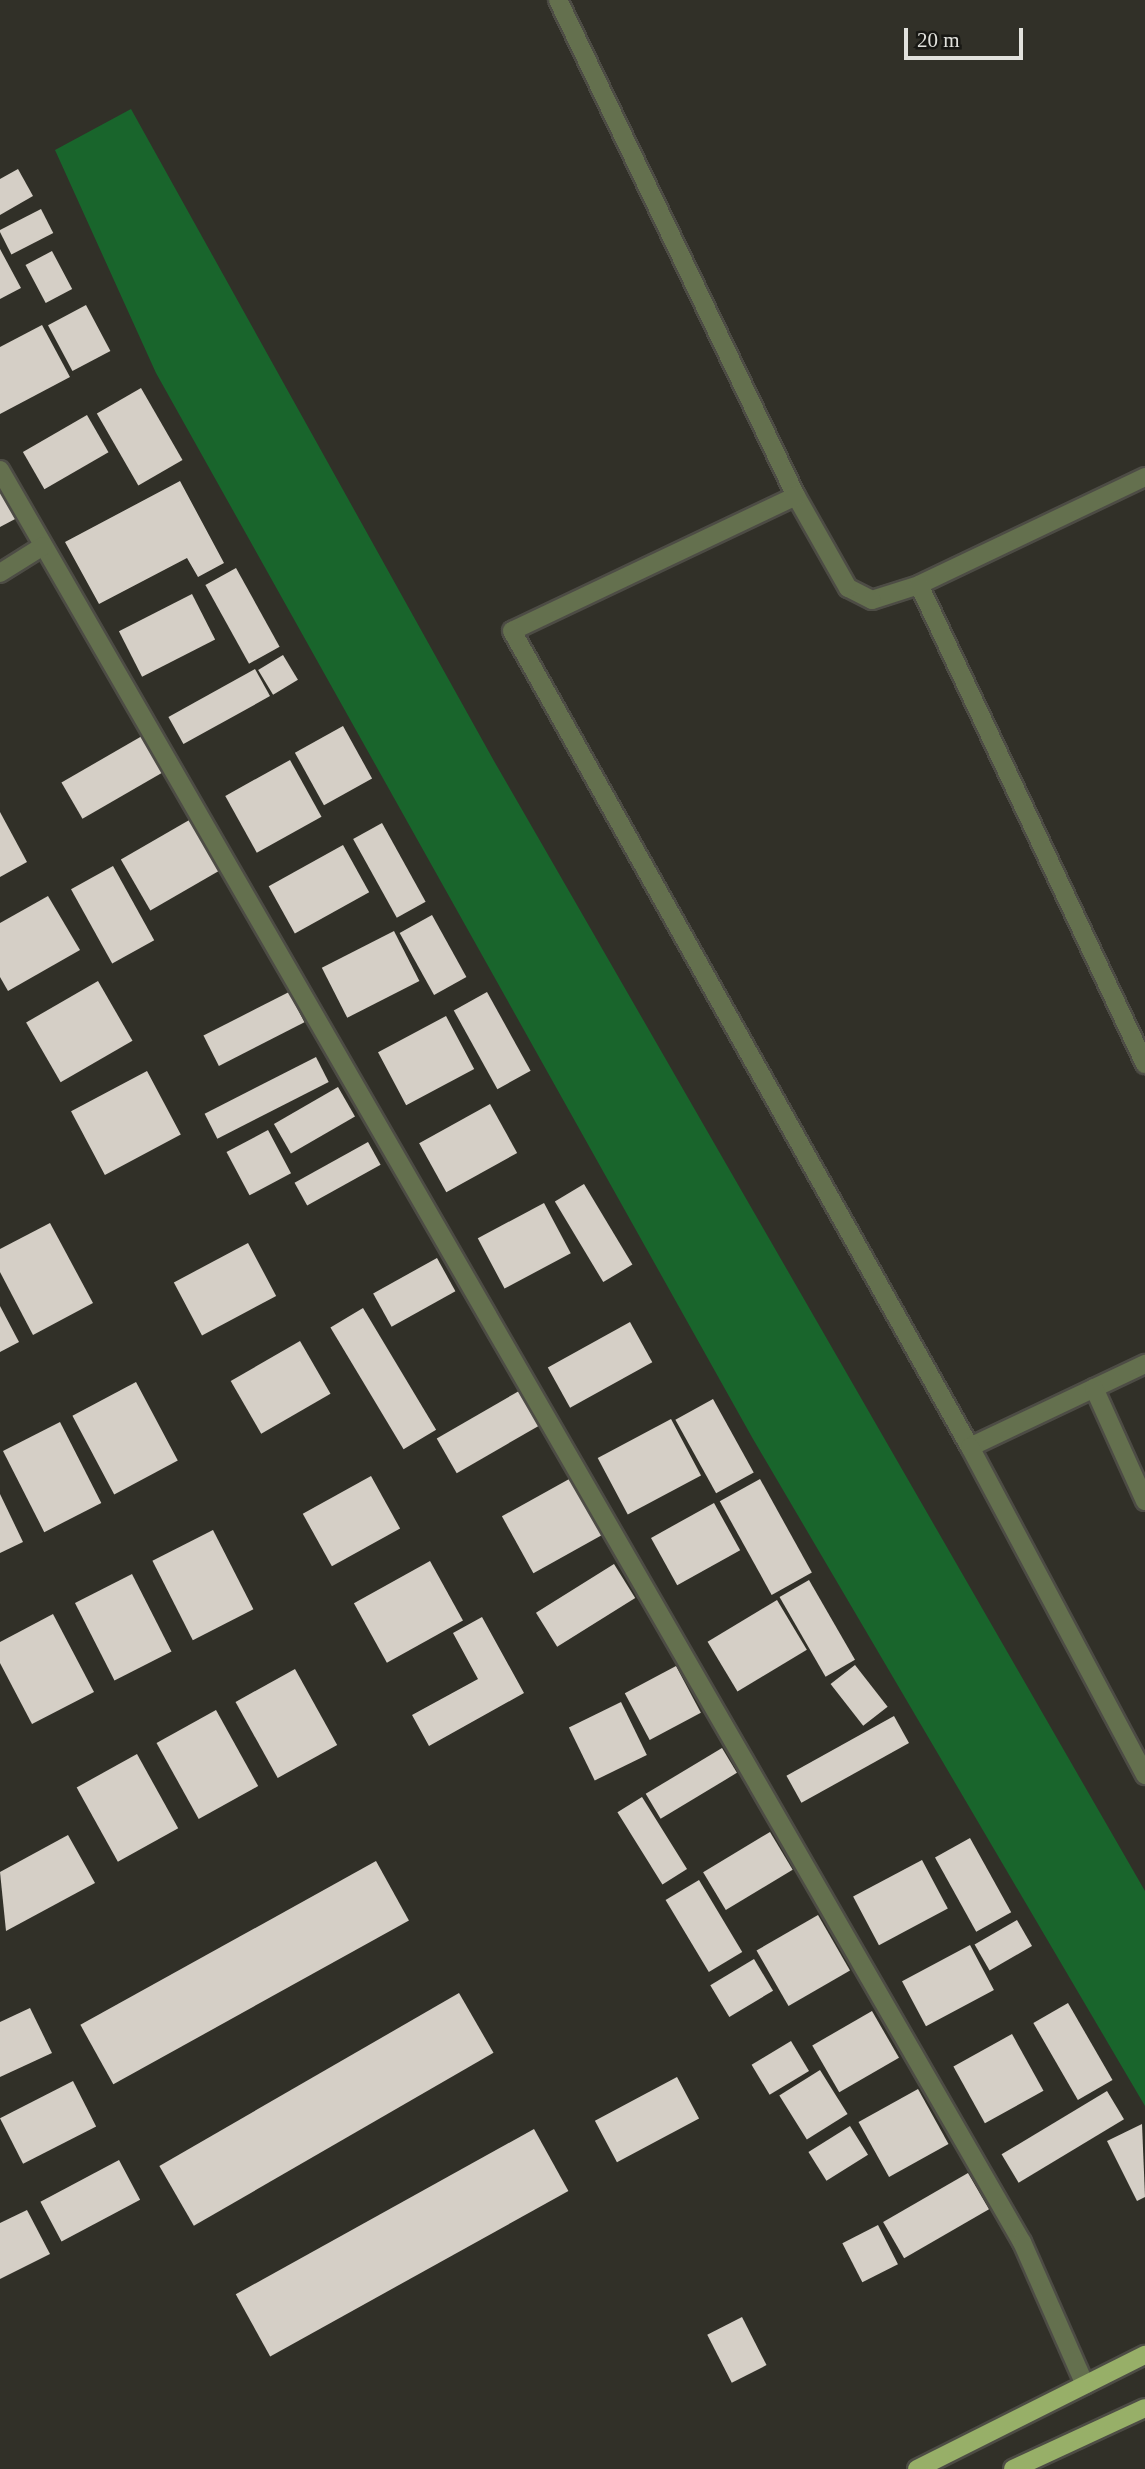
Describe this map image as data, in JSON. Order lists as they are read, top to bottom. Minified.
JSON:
{"scale_bar":"20 m"}
